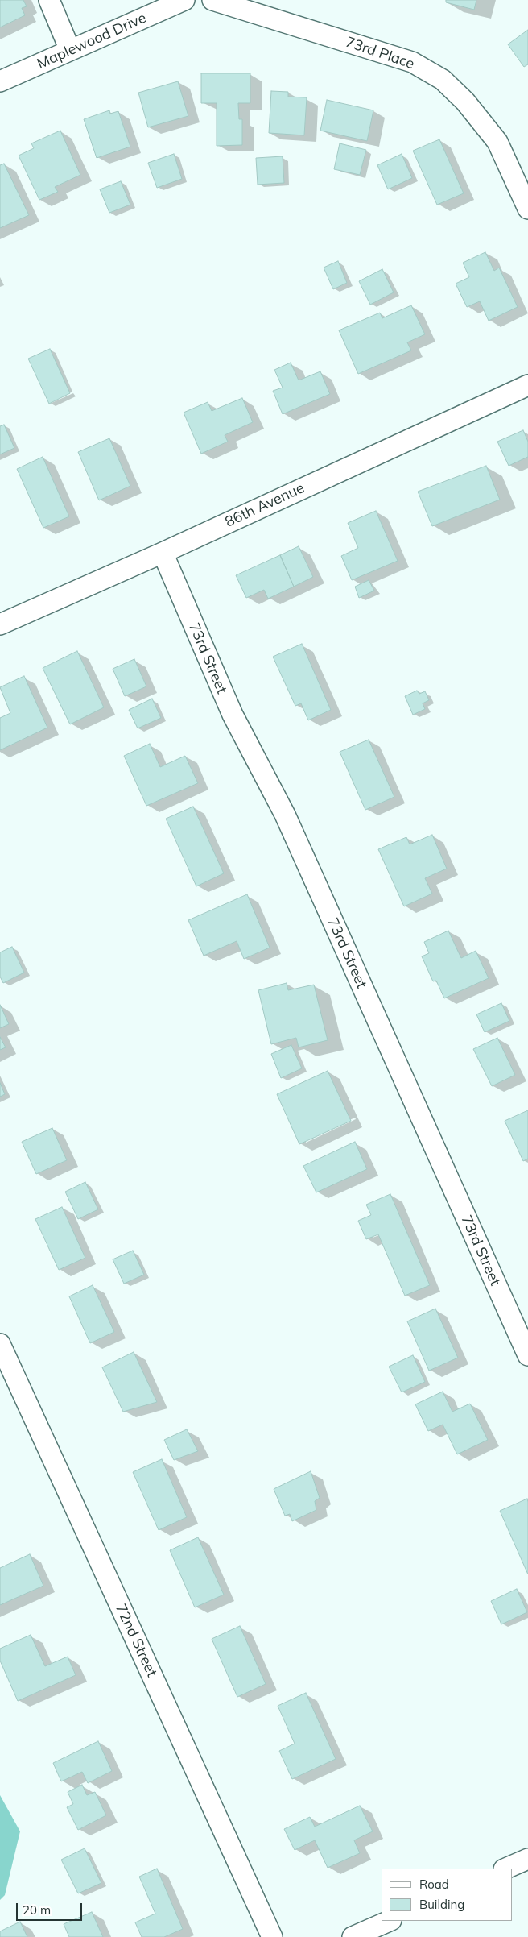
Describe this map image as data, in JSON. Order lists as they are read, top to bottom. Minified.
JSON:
{"streets":{"street":["Maplewood Drive","73rd Place","86th Avenue","73rd Street","72nd Street"]},"crossings":[["86th Avenue","73rd Street"]],"legend":["Road","Building"],"scale_bar":"20 m"}
